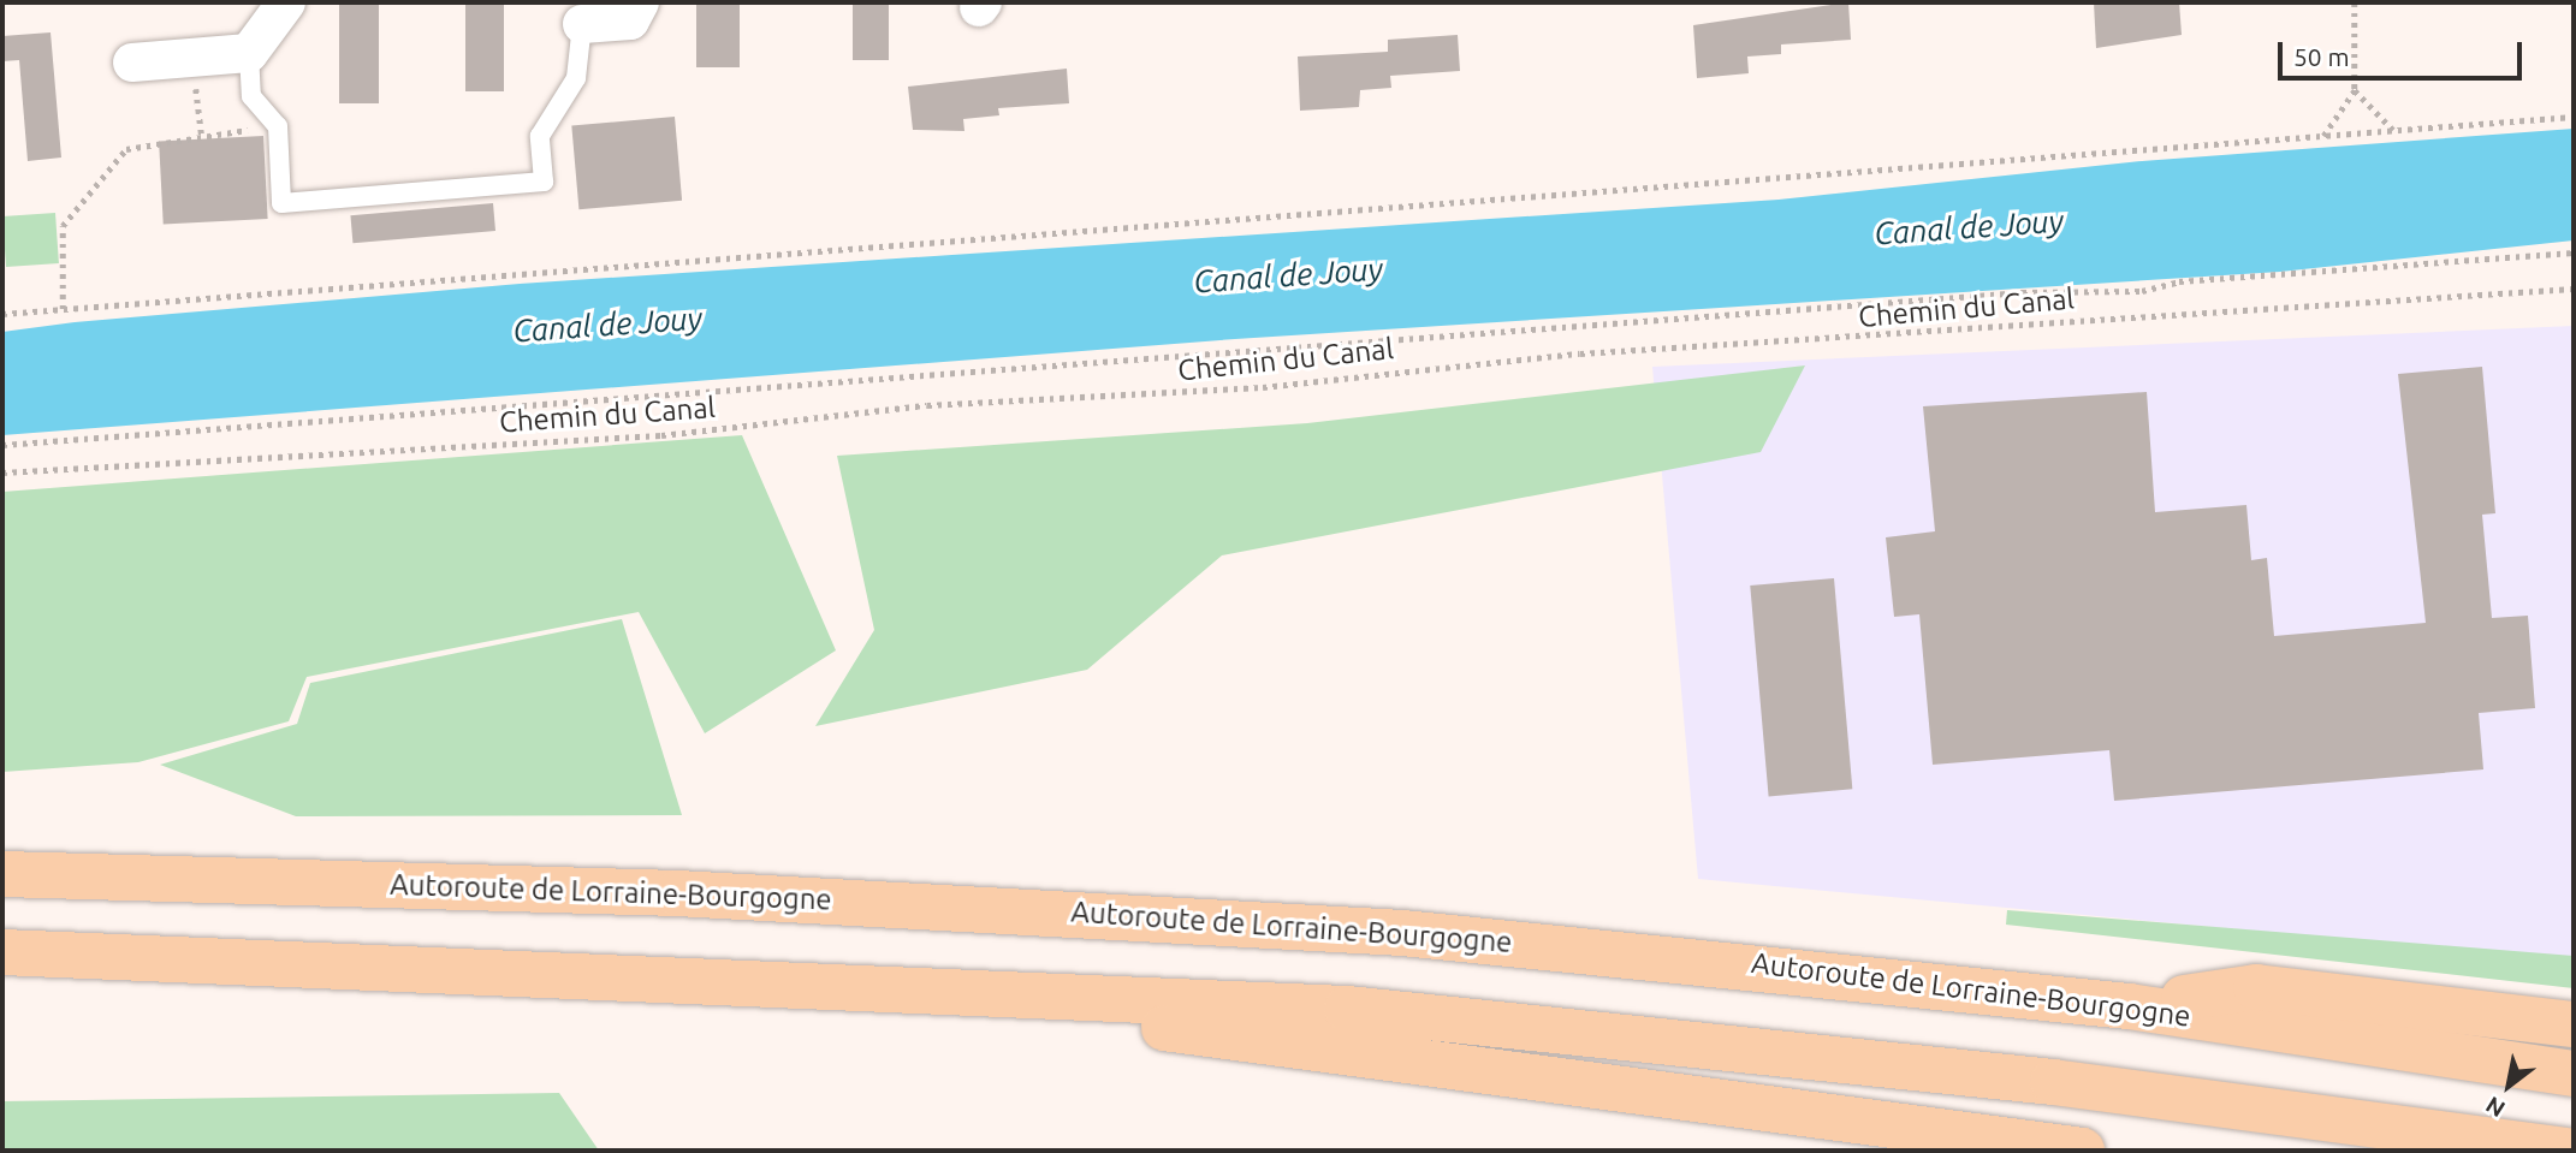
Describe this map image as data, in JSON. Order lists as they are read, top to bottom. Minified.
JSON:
{"streets":{"highway":["Autoroute de Lorraine-Bourgogne"],"path":["Chemin du Canal"]},"water":["Canal de Jouy"],"scale_bar":"50 m","north":"bottom left"}
